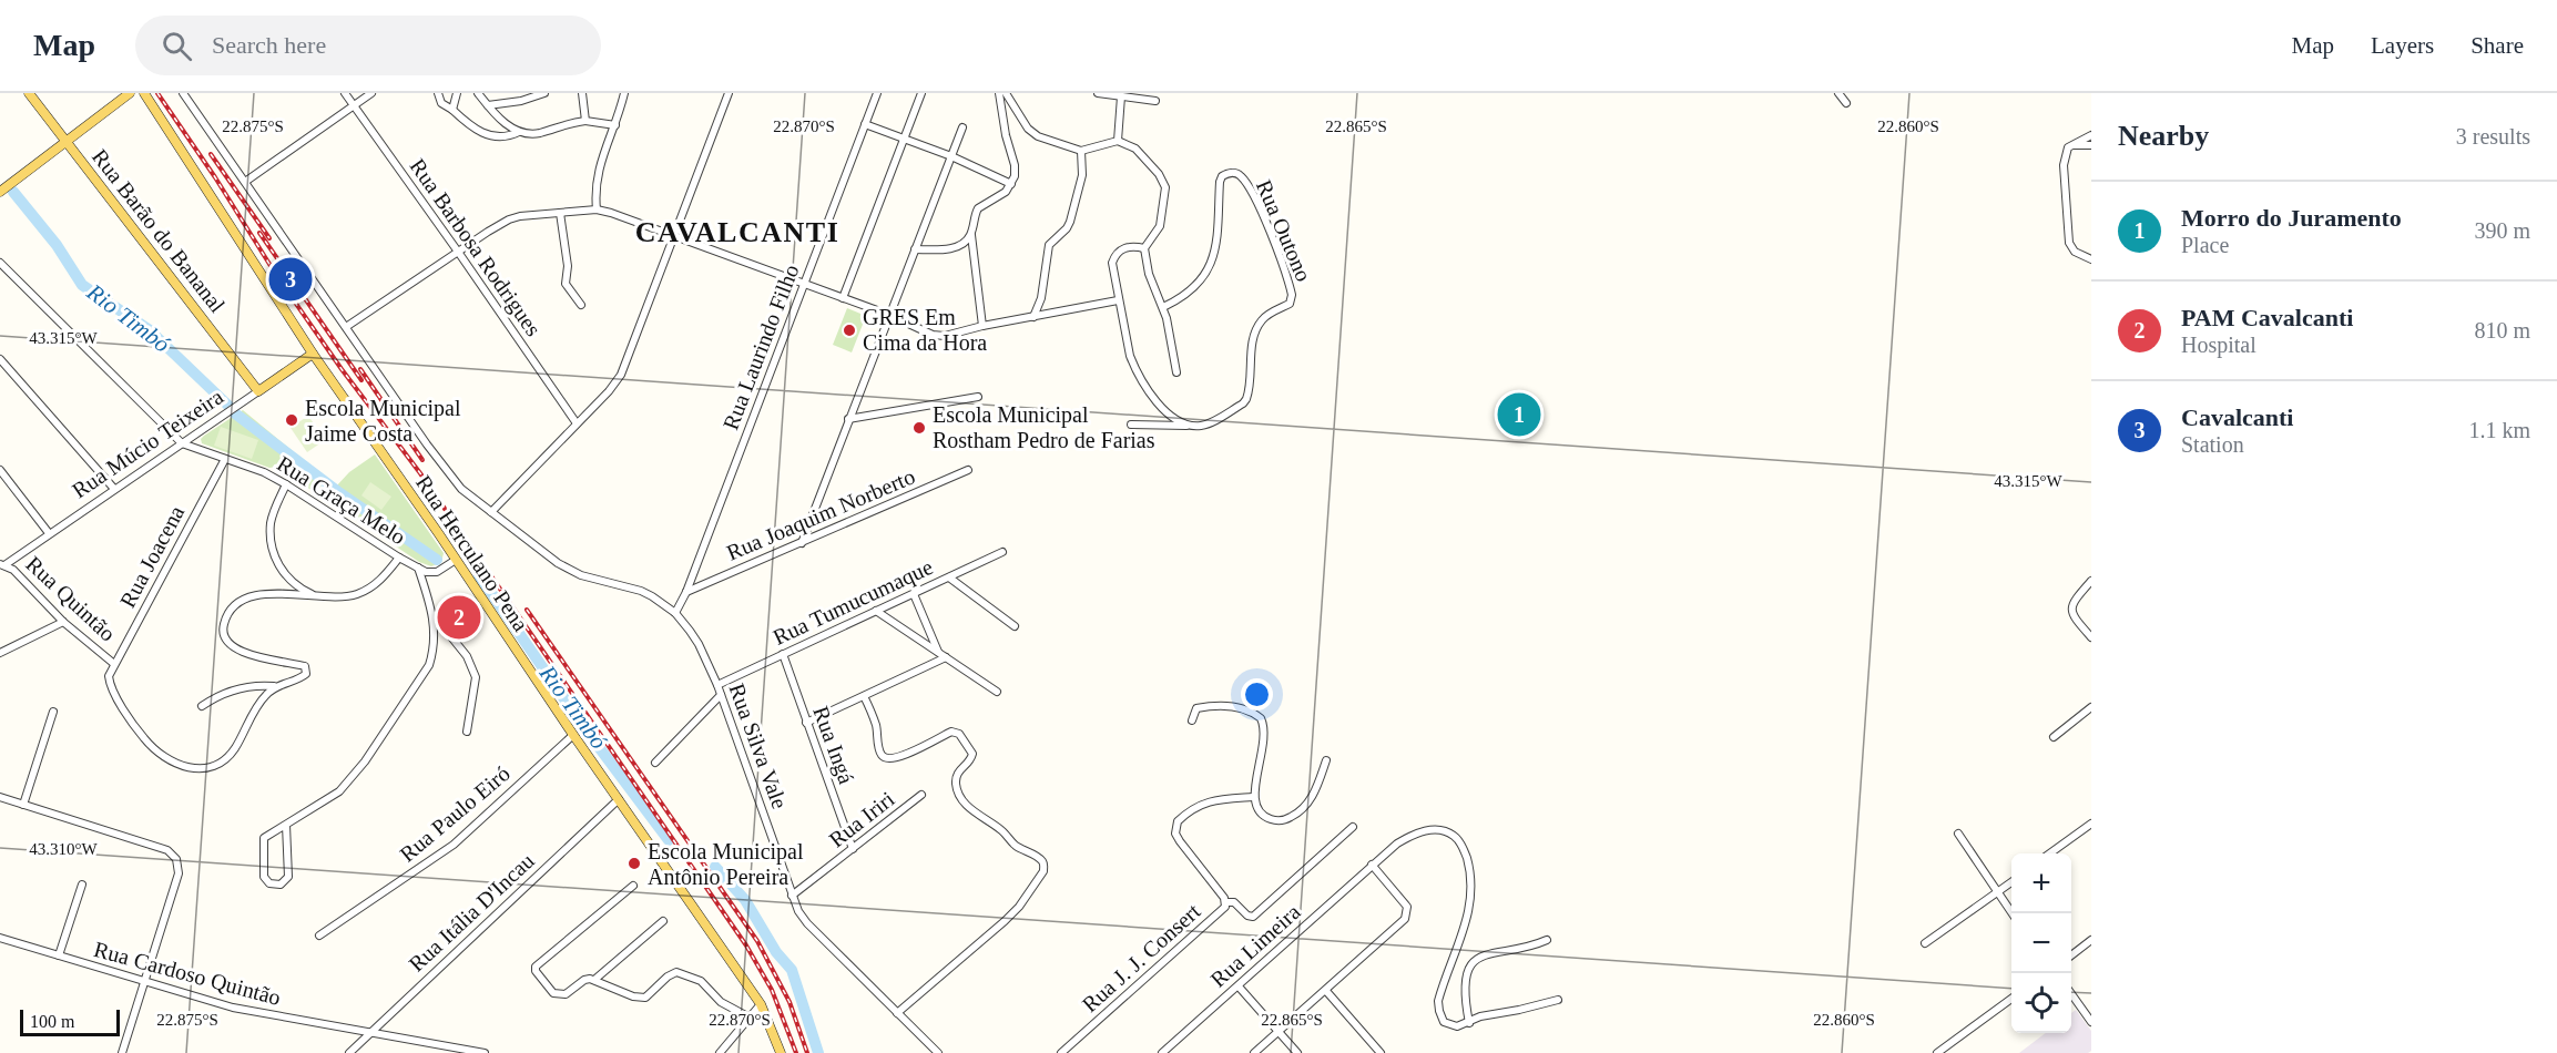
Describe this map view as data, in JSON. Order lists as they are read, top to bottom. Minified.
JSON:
{"streets":{"main road":["Rua Barão do Bananal","Rua Múcio Teixeira","Rua Herculano Pena"],"street":["Rua Outono","Rua Barbosa Rodrigues","Rua Laurindo Filho","Rua Graça Melo","Rua Joaquim Norberto","Rua Joacena","Rua Quintão","Rua Tumucumaque","Rua Ingá","Rua Silva Vale","Rua Paulo Eiró","Rua Iriri","Rua Itália D'Incau","Rua Limeira","Rua J. J. Consert","Rua Cardoso Quintão"]},"crossings":[["Rua Barão do Bananal","Rua Múcio Teixeira"],["Rua Laurindo Filho","Rua Joaquim Norberto"],["Rua Laurindo Filho","Rua Silva Vale"],["Rua Múcio Teixeira","Rua Graça Melo"],["Rua Múcio Teixeira","Rua Herculano Pena"],["Rua Múcio Teixeira","Rua Quintão"],["Rua Graça Melo","Rua Herculano Pena"],["Rua Graça Melo","Rua Joacena"],["Rua Herculano Pena","Rua Paulo Eiró"],["Rua Herculano Pena","Rua Itália D'Incau"],["Rua Joacena","Rua Quintão"],["Rua Tumucumaque","Rua Ingá"],["Rua Tumucumaque","Rua Silva Vale"],["Rua Ingá","Rua Iriri"],["Rua Silva Vale","Rua Iriri"],["Rua Itália D'Incau","Rua Cardoso Quintão"]],"districts":["CAVALCANTI"],"water":["Rio Timbó"],"places":["GRES Em Cima da Hora","Escola Municipal Jaime Costa","Escola Municipal Rostham Pedro de Farias","Escola Municipal Antônio Pereira"],"scale_bar":"100 m","page":{"header":"Map","search":"Search here","nav":["Map","Layers","Share"],"heading":["Nearby","3 results"],"list":[{"mark":"1","name":"Morro do Juramento","note":"Place","value":"390 m"},{"mark":"2","name":"PAM Cavalcanti","note":"Hospital","value":"810 m"},{"mark":"3","name":"Cavalcanti","note":"Station","value":"1.1 km"}],"pins":["3","1","2"],"map_buttons":["+","−"],"scale":"100 m"},"coordinates":["22.875°S","22.870°S","22.865°S","22.860°S","43.315°W","43.310°W"]}
